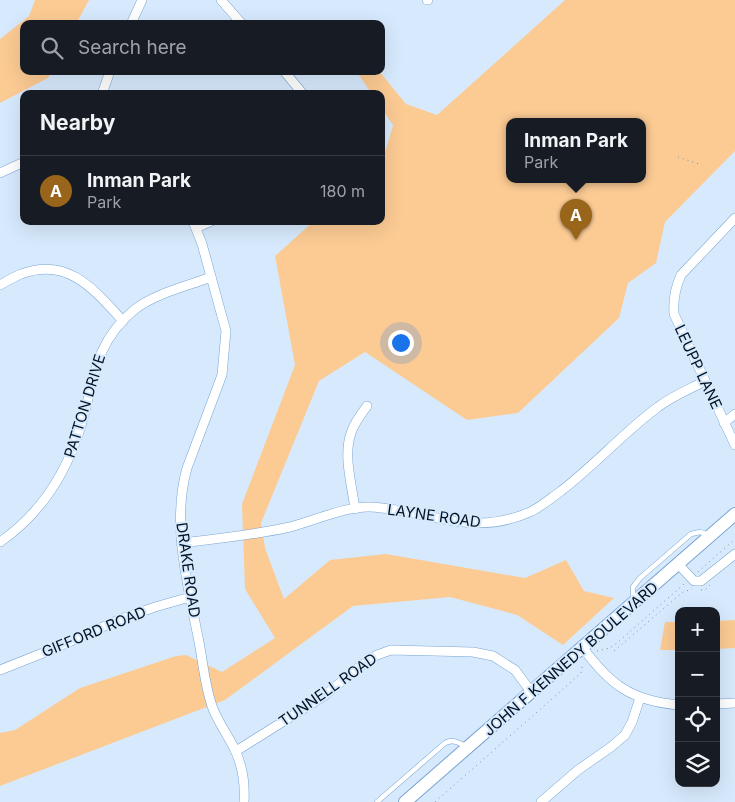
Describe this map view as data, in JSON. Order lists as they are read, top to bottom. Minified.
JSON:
{"streets":{"street":["LEUPP LANE","PATTON DRIVE","LAYNE ROAD","DRAKE ROAD","GIFFORD ROAD","JOHN F KENNEDY BOULEVARD","TUNNELL ROAD"]},"crossings":[["LEUPP LANE","LAYNE ROAD"],["PATTON DRIVE","DRAKE ROAD"],["LAYNE ROAD","DRAKE ROAD"],["DRAKE ROAD","GIFFORD ROAD"],["DRAKE ROAD","TUNNELL ROAD"],["JOHN F KENNEDY BOULEVARD","TUNNELL ROAD"]],"page":{"search":"Search here","heading":"Nearby","popup":["Inman Park","Park"],"list":[{"mark":"A","name":"Inman Park","note":"Park","value":"180 m"}],"pins":"A","map_buttons":["+","−"]}}
